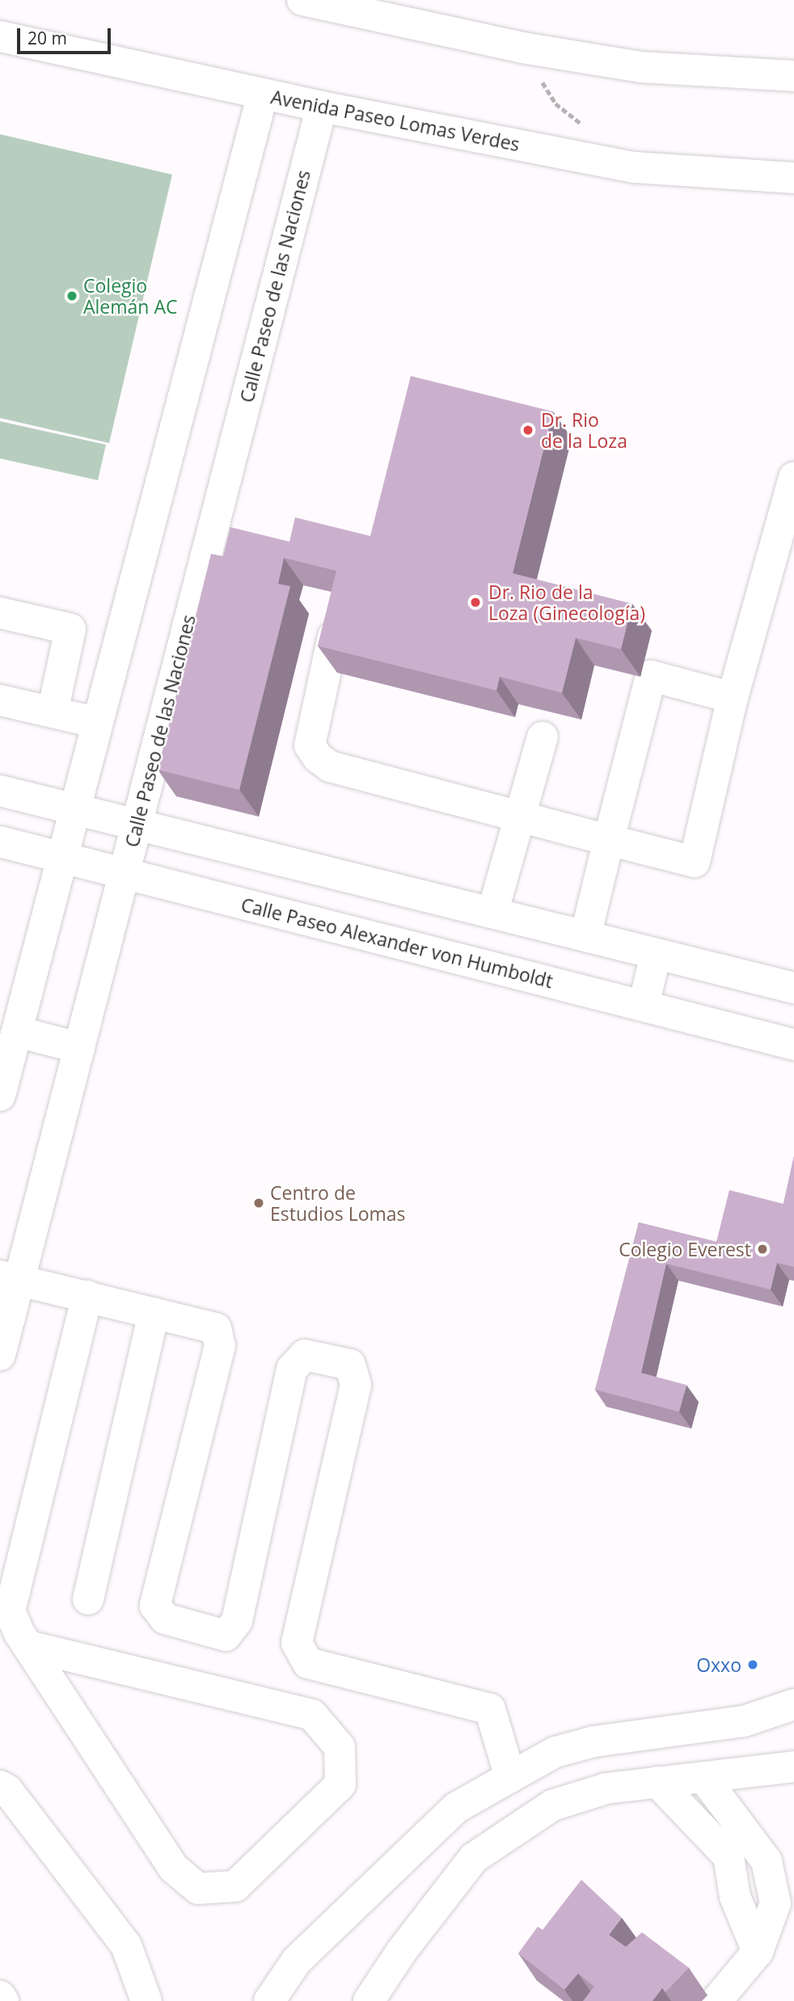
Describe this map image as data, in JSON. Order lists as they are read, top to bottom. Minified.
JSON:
{"streets":{"street":["Avenida Paseo Lomas Verdes","Calle Paseo de las Naciones","Calle Paseo Alexander von Humboldt"]},"crossings":[["Avenida Paseo Lomas Verdes","Calle Paseo de las Naciones"],["Calle Paseo de las Naciones","Calle Paseo Alexander von Humboldt"]],"places":["Colegio Alemán AC","Dr. Rio de la Loza","Dr. Rio de la Loza (Ginecología)","Centro de Estudios Lomas","Colegio Everest","Oxxo"],"scale_bar":"20 m"}
